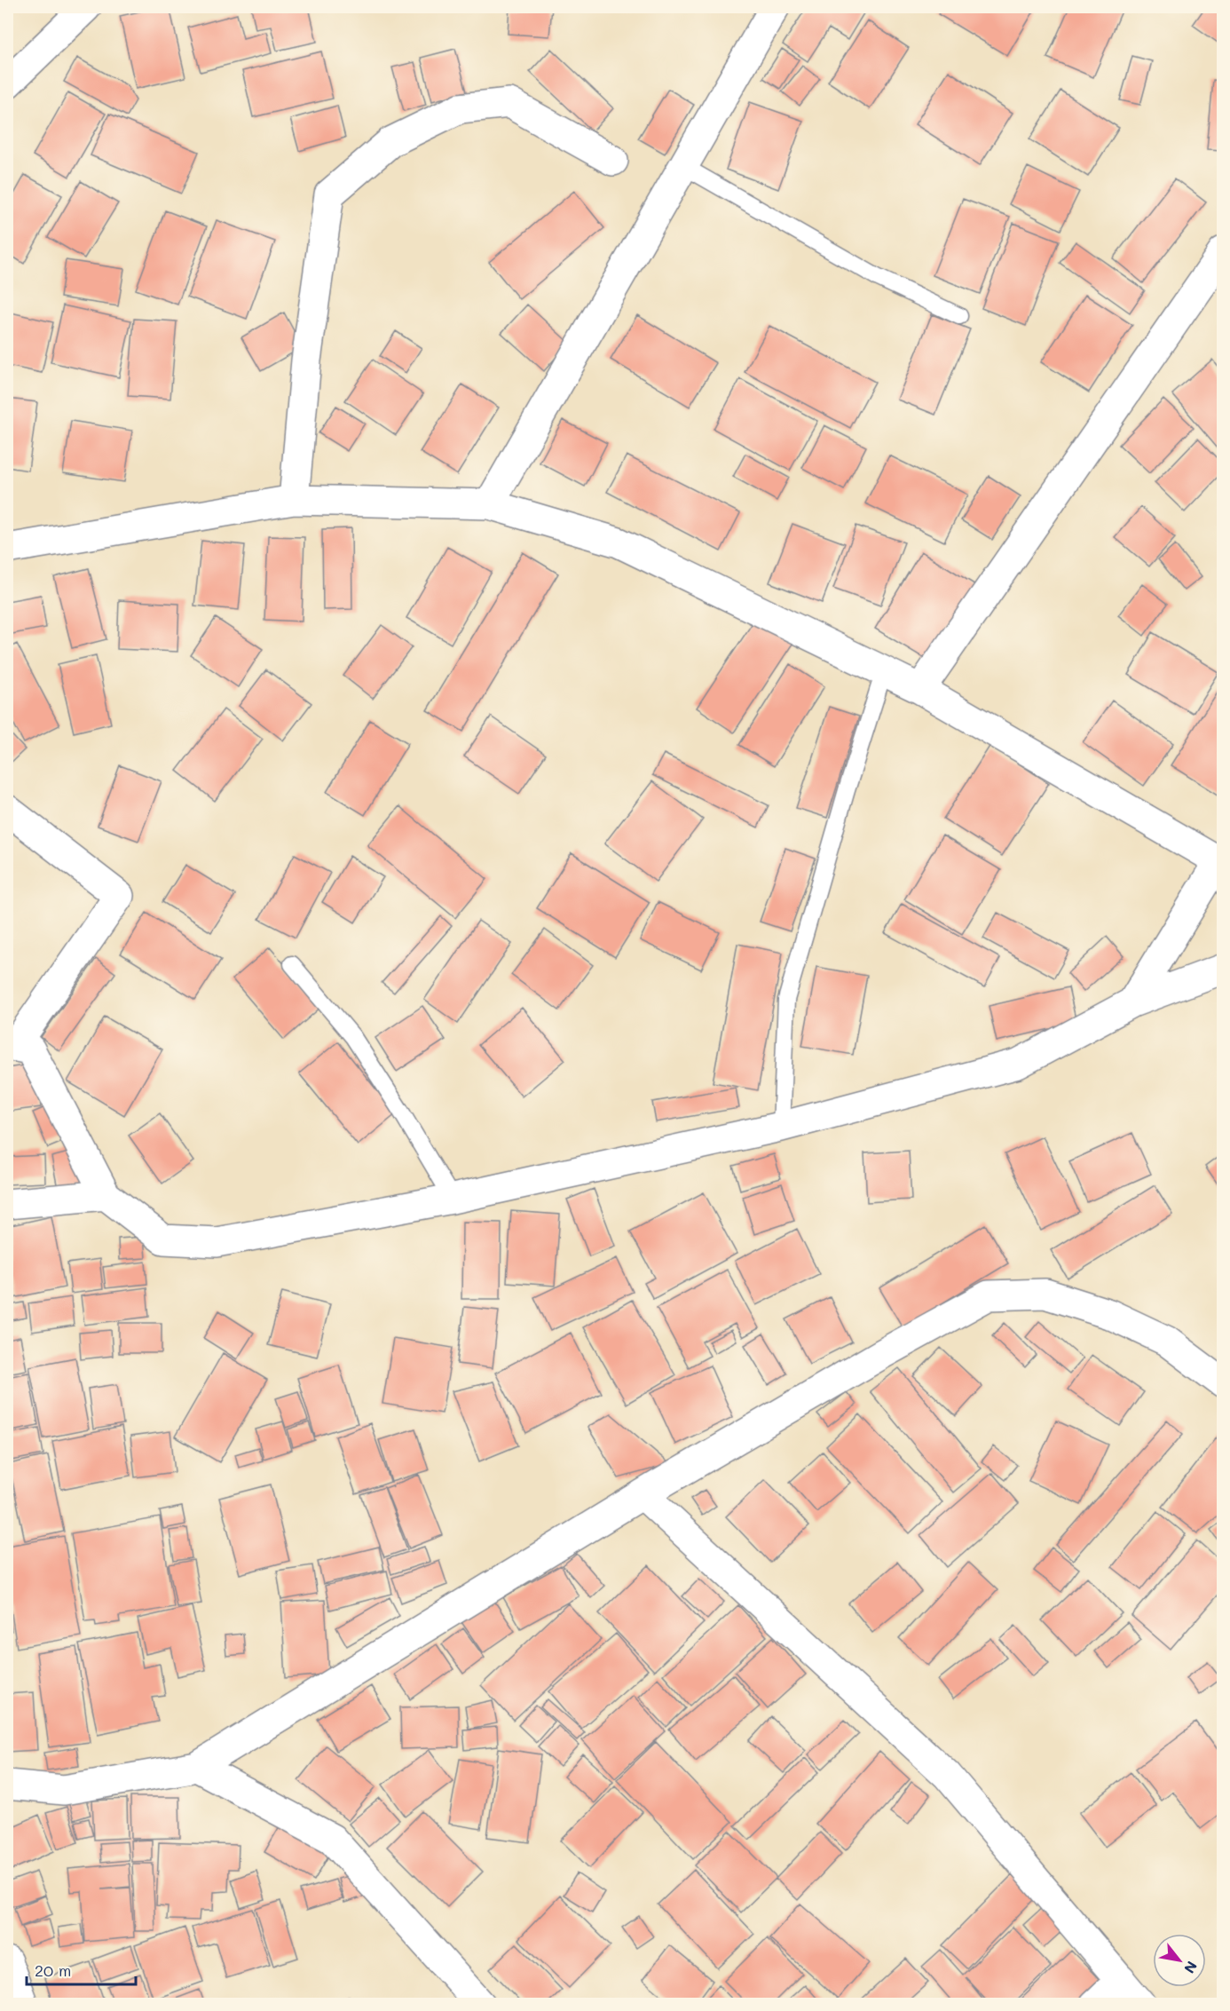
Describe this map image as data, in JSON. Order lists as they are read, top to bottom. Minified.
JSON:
{"scale_bar":"20 m","north":"bottom right"}
